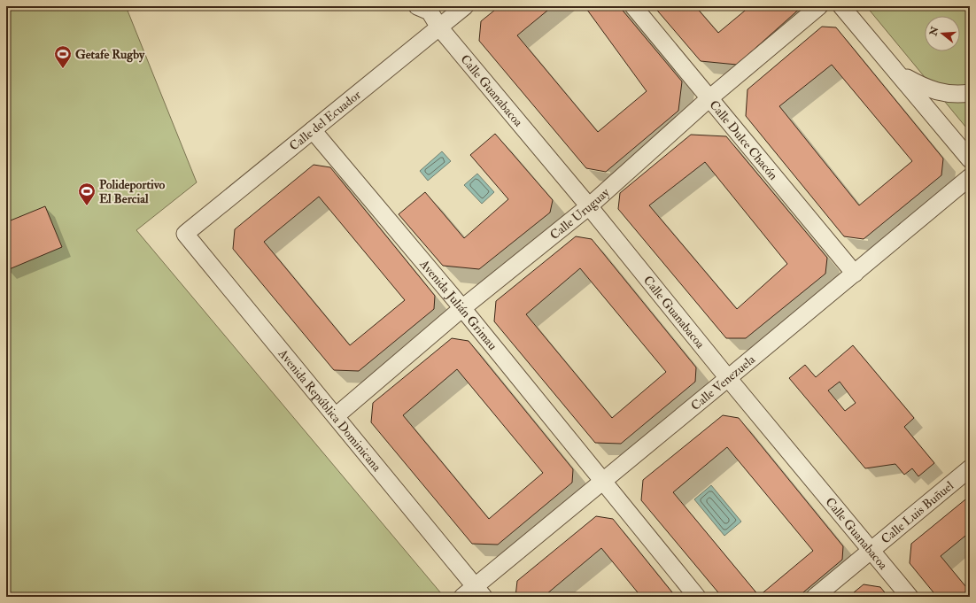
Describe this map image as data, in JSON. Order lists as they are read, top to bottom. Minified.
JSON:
{"streets":{"street":["Calle Guanabacoa","Calle del Ecuador","Calle Dulce Chacón","Calle Uruguay","Avenida Julián Grimau","Calle Venezuela","Avenida República Dominicana","Calle Luis Buñuel"]},"crossings":[["Calle Guanabacoa","Calle del Ecuador"],["Calle Guanabacoa","Calle Uruguay"],["Calle Guanabacoa","Calle Venezuela"],["Calle Guanabacoa","Calle Luis Buñuel"],["Calle del Ecuador","Avenida Julián Grimau"],["Calle del Ecuador","Avenida República Dominicana"],["Calle Dulce Chacón","Calle Uruguay"],["Calle Dulce Chacón","Calle Venezuela"],["Calle Uruguay","Avenida Julián Grimau"],["Calle Uruguay","Avenida República Dominicana"],["Avenida Julián Grimau","Calle Venezuela"],["Calle Venezuela","Avenida República Dominicana"]],"places":{"sports":["Getafe Rugby","Polideportivo El Bercial"]},"north":"left"}
